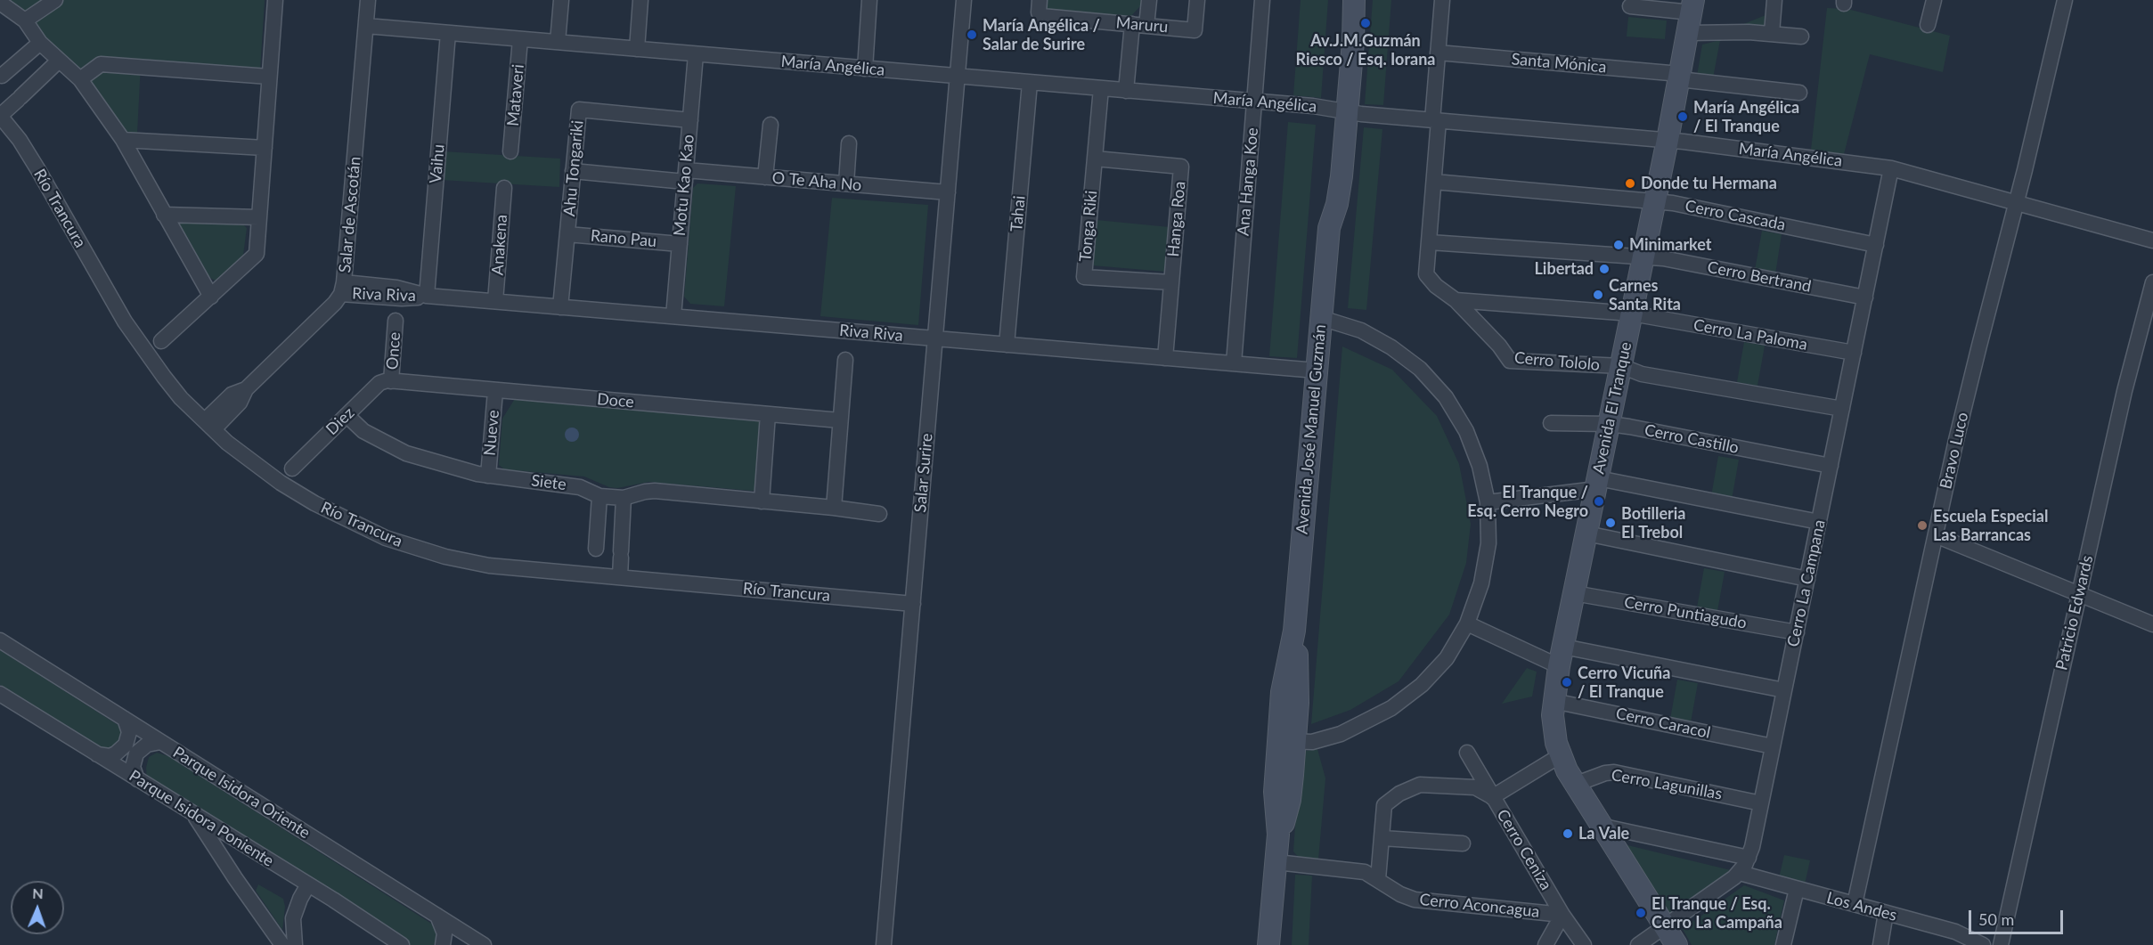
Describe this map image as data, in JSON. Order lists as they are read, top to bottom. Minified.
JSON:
{"streets":{"street":["Maruru","Santa Mónica","María Angélica","Mataveri","Vaihu","Ahu Tongariki","O Te Aha No","Ana Hanga Koe","Motu Kao Kao","Río Trancura","Tahai","Salar de Ascotán","Cerro Cascada","Hanga Roa","Tonga Riki","Rano Pau","Anakena","Cerro Bertrand","Riva Riva","Cerro La Paloma","Once","Cerro Tololo","Doce","Avenida El Tranque","Diez","Avenida José Manuel Guzmán","Nueve","Cerro Castillo","Bravo Luco","Salar Surire","Siete","Cerro La Campana","Cerro Puntiagudo","Patricio Edwards","Cerro Caracol","Cerro Lagunillas","Parque Isidora Oriente","Parque Isidora Poniente","Cerro Ceniza","Cerro Aconcagua","Los Andes"]},"crossings":[["Santa Mónica","Cerro Tololo"],["Santa Mónica","Avenida El Tranque"],["María Angélica","Mataveri"],["María Angélica","Vaihu"],["María Angélica","Ana Hanga Koe"],["María Angélica","Motu Kao Kao"],["María Angélica","Tahai"],["María Angélica","Salar de Ascotán"],["María Angélica","Tonga Riki"],["María Angélica","Cerro Tololo"],["María Angélica","Avenida El Tranque"],["María Angélica","Avenida José Manuel Guzmán"],["María Angélica","Bravo Luco"],["María Angélica","Salar Surire"],["María Angélica","Cerro La Campana"],["Vaihu","Riva Riva"],["Ahu Tongariki","O Te Aha No"],["Ahu Tongariki","Motu Kao Kao"],["Ahu Tongariki","Rano Pau"],["Ahu Tongariki","Riva Riva"],["O Te Aha No","Motu Kao Kao"],["O Te Aha No","Salar Surire"],["Ana Hanga Koe","Riva Riva"],["Motu Kao Kao","Rano Pau"],["Motu Kao Kao","Riva Riva"],["Río Trancura","Salar de Ascotán"],["Río Trancura","Salar Surire"],["Tahai","Riva Riva"],["Salar de Ascotán","Riva Riva"],["Cerro Cascada","Cerro Tololo"],["Cerro Cascada","Avenida El Tranque"],["Cerro Cascada","Cerro La Campana"],["Hanga Roa","Tonga Riki"],["Hanga Roa","Riva Riva"],["Anakena","Riva Riva"],["Cerro Bertrand","Cerro Tololo"],["Cerro Bertrand","Avenida El Tranque"],["Cerro Bertrand","Cerro La Campana"],["Riva Riva","Avenida José Manuel Guzmán"],["Riva Riva","Salar Surire"],["Cerro La Paloma","Cerro Tololo"],["Cerro La Paloma","Avenida El Tranque"],["Cerro La Paloma","Cerro La Campana"],["Once","Doce"],["Once","Diez"],["Cerro Tololo","Avenida El Tranque"],["Cerro Tololo","Cerro La Campana"],["Doce","Diez"],["Doce","Nueve"],["Avenida El Tranque","Cerro Castillo"],["Avenida El Tranque","Cerro La Campana"],["Avenida El Tranque","Cerro Puntiagudo"],["Avenida El Tranque","Cerro Caracol"],["Avenida El Tranque","Cerro Lagunillas"],["Diez","Siete"],["Avenida José Manuel Guzmán","Cerro Aconcagua"],["Nueve","Siete"],["Cerro Castillo","Cerro La Campana"],["Bravo Luco","Los Andes"],["Cerro La Campana","Cerro Puntiagudo"],["Cerro La Campana","Cerro Caracol"],["Cerro La Campana","Cerro Lagunillas"],["Cerro La Campana","Los Andes"],["Cerro Ceniza","Cerro Aconcagua"]],"places":["Av.J.M.Guzmán Riesco / Esq. Iorana","María Angélica / Salar de Surire","María Angélica / El Tranque","Donde tu Hermana","Minimarket","Libertad","Carnes Santa Rita","El Tranque / Esq. Cerro Negro","Botilleria El Trebol","Escuela Especial Las Barrancas","Cerro Vicuña / El Tranque","La Vale","El Tranque / Esq. Cerro La Campaña"],"scale_bar":"50 m","north":"top"}
